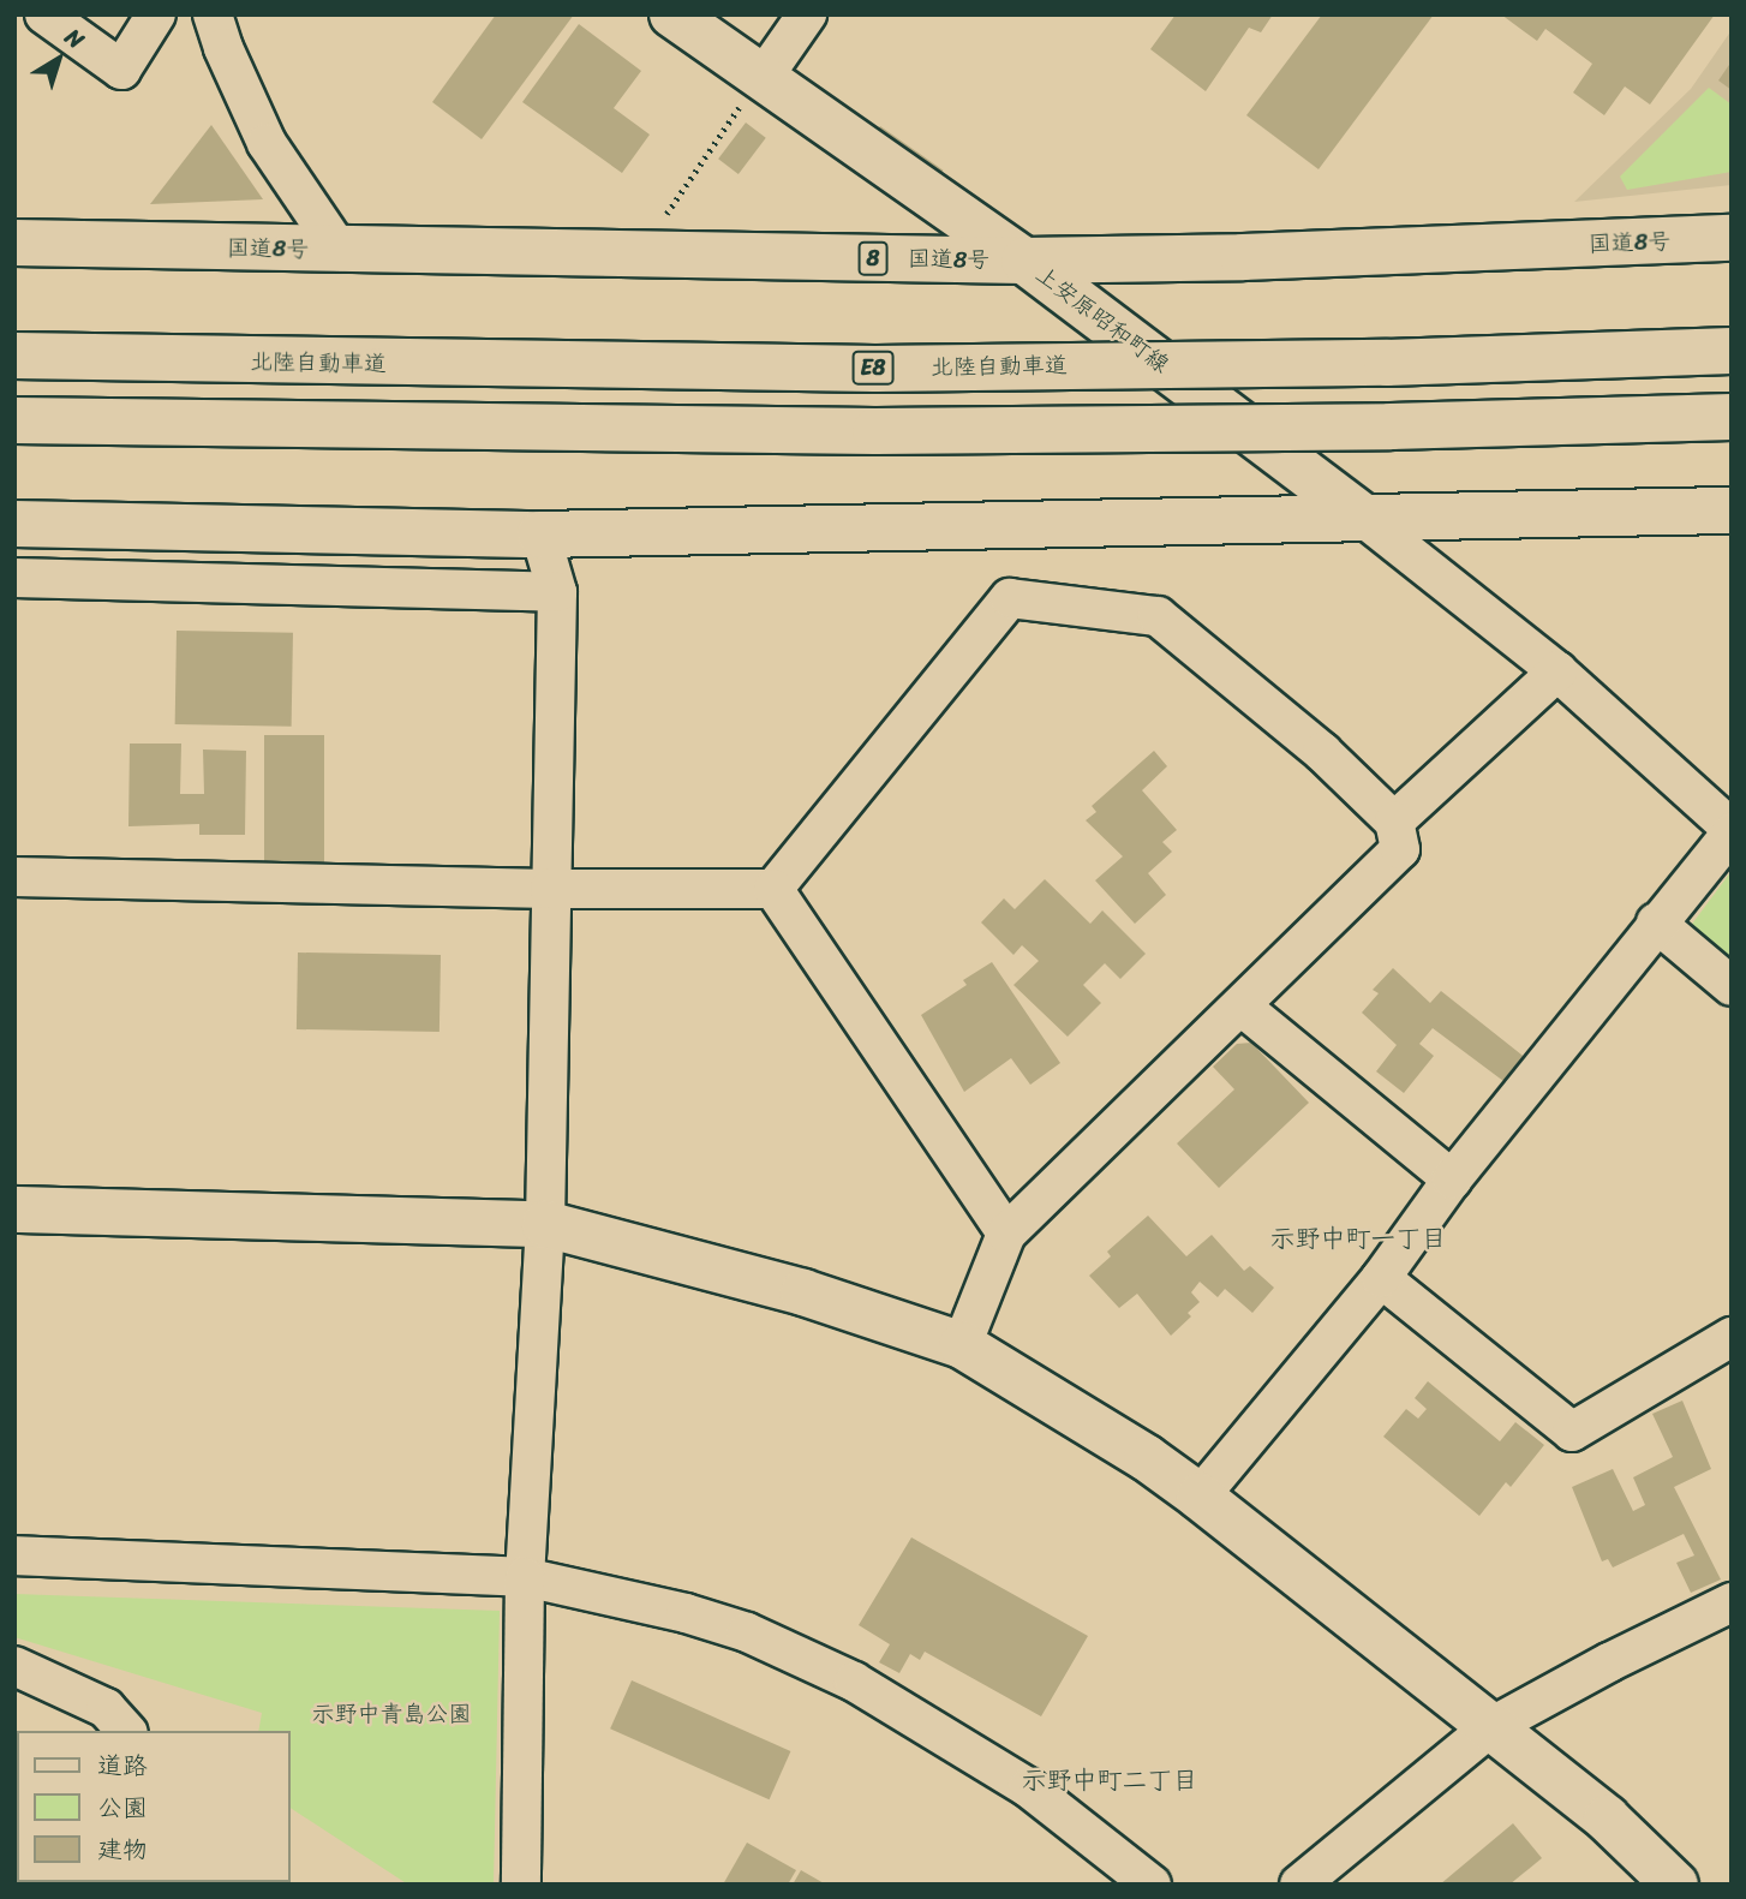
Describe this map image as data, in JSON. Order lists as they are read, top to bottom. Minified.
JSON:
{"streets":{"main road":["国道8号","8","上安原昭和町線","北陸自動車道","E8"]},"crossings":[["国道8号","上安原昭和町線"]],"districts":["示野中町一丁目","示野中町二丁目"],"parks":["示野中青島公園"],"legend":["道路","公園","建物"],"north":"top right"}
